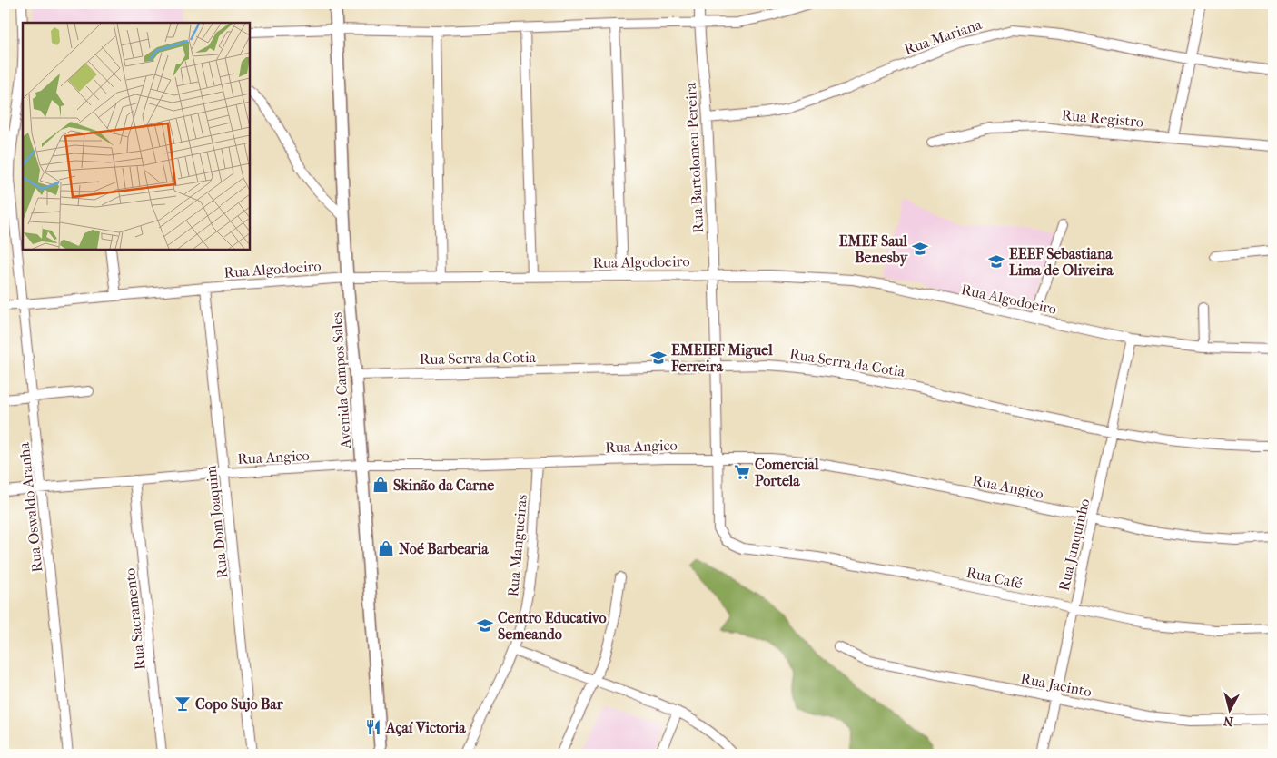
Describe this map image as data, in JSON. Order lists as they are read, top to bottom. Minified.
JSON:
{"streets":{"street":["Rua Mariana","Rua Registro","Rua Bartolomeu Pereira","Rua Algodoeiro","Rua Serra da Cotia","Avenida Campos Sales","Rua Angico","Rua Oswaldo Aranha","Rua Dom Joaquim","Rua Junquinho","Rua Mangueiras","Rua Café","Rua Sacramento","Rua Jacinto"]},"crossings":[["Rua Mariana","Rua Bartolomeu Pereira"],["Rua Bartolomeu Pereira","Rua Algodoeiro"],["Rua Bartolomeu Pereira","Rua Serra da Cotia"],["Rua Bartolomeu Pereira","Rua Angico"],["Rua Bartolomeu Pereira","Rua Café"],["Rua Algodoeiro","Avenida Campos Sales"],["Rua Algodoeiro","Rua Oswaldo Aranha"],["Rua Algodoeiro","Rua Dom Joaquim"],["Rua Algodoeiro","Rua Junquinho"],["Rua Serra da Cotia","Avenida Campos Sales"],["Rua Serra da Cotia","Rua Junquinho"],["Avenida Campos Sales","Rua Angico"],["Rua Angico","Rua Oswaldo Aranha"],["Rua Angico","Rua Dom Joaquim"],["Rua Angico","Rua Junquinho"],["Rua Angico","Rua Mangueiras"],["Rua Angico","Rua Sacramento"],["Rua Junquinho","Rua Café"],["Rua Junquinho","Rua Jacinto"]],"places":{"school or university":["EMEF Saul Benesby","EEEF Sebastiana Lima de Oliveira","EMEIEF Miguel Ferreira","Centro Educativo Semeando"],"supermarket":["Comercial Portela"],"shop":["Skinão da Carne","Noé Barbearia"],"bar":["Copo Sujo Bar"],"restaurant":["Açaí Victoria"]},"north":"bottom"}
